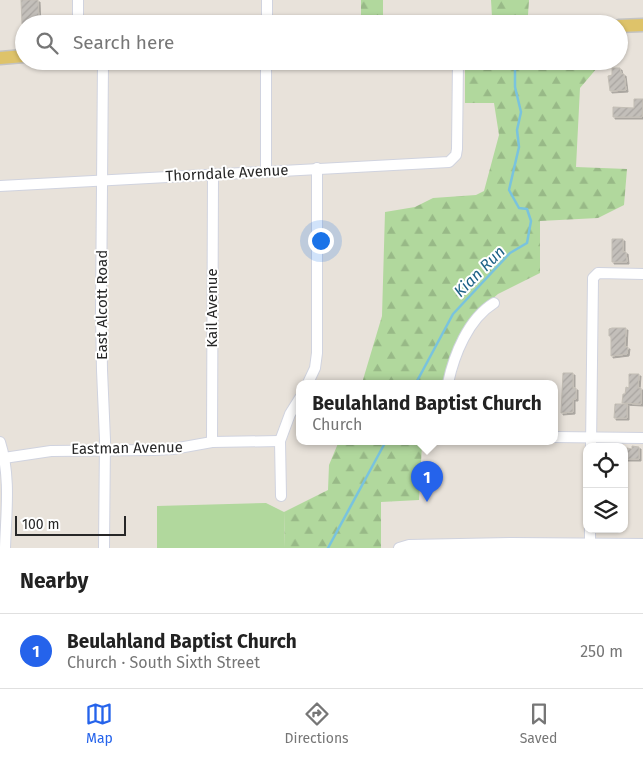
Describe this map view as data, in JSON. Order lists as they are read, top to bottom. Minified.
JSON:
{"streets":{"street":["Thorndale Avenue","East Alcott Road","Kail Avenue","Eastman Avenue"]},"crossings":[["Thorndale Avenue","East Alcott Road"],["Thorndale Avenue","Kail Avenue"],["East Alcott Road","Eastman Avenue"],["Kail Avenue","Eastman Avenue"]],"water":["Kian Run"],"scale_bar":"100 m","page":{"search":"Search here","popup":["Beulahland Baptist Church","Church"],"pins":"1","scale":"100 m","heading":"Nearby","list":[{"mark":"1","name":"Beulahland Baptist Church","note":"Church · South Sixth Street","value":"250 m"}],"nav":["Map","Directions","Saved"]}}
